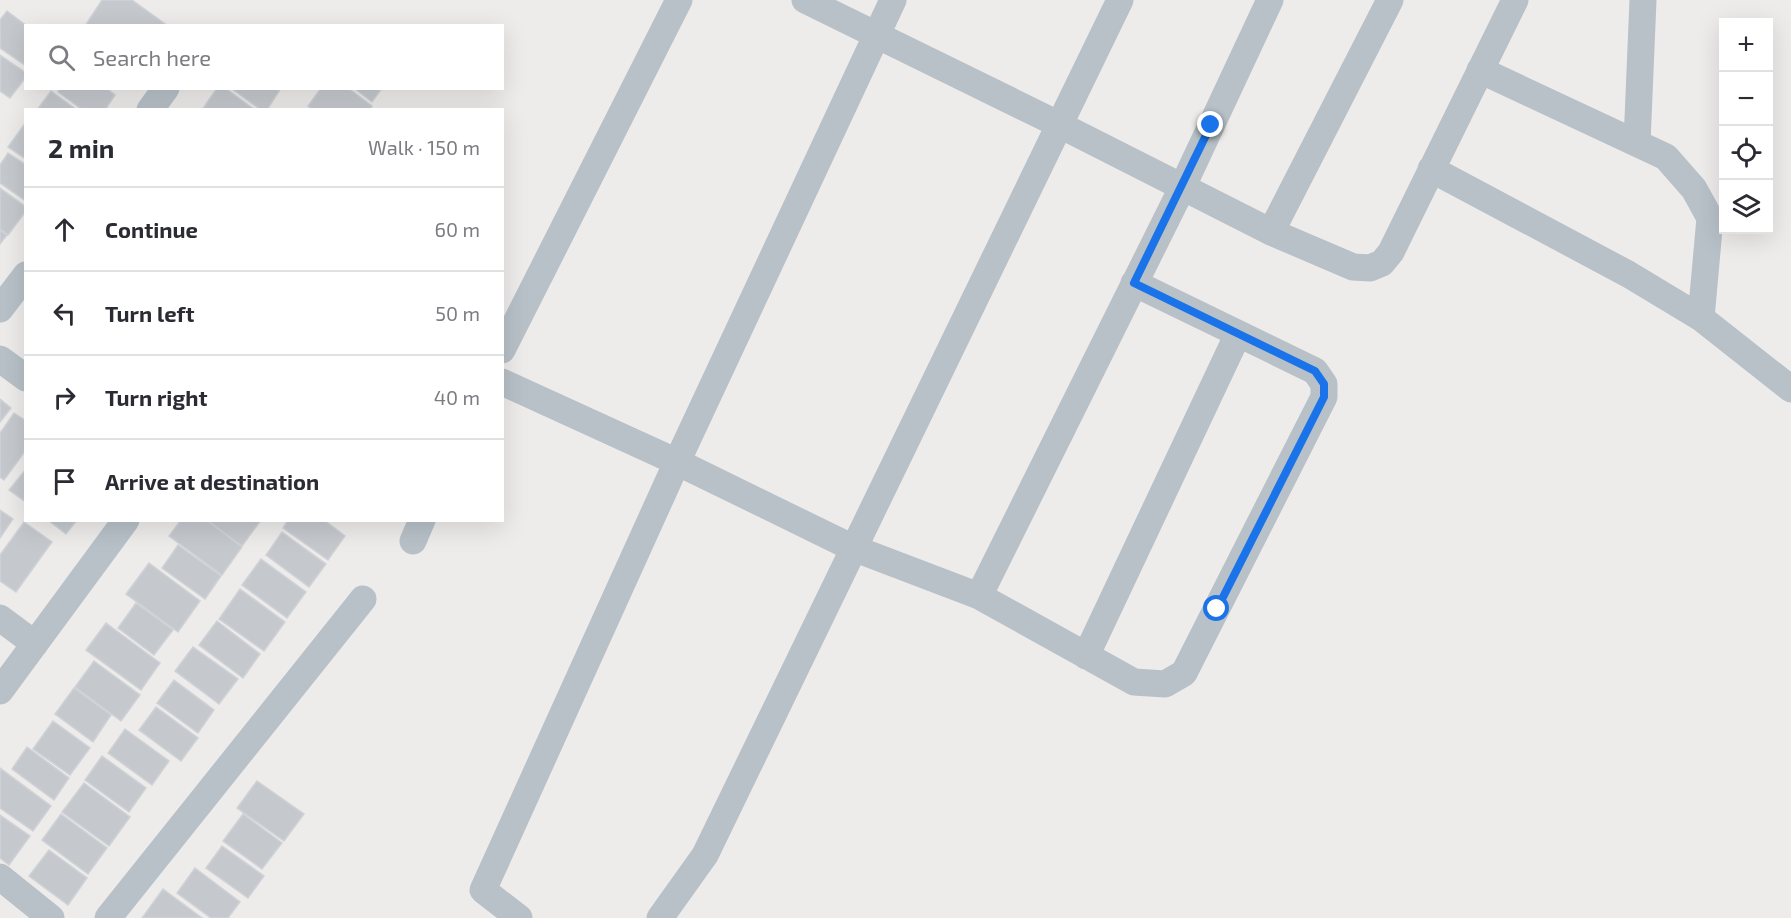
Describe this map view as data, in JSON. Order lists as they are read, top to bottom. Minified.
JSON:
{"page":{"map_buttons":["+","−"],"search":"Search here","heading":["2 min","Walk · 150 m"],"list":[["Continue","60 m"],["Turn left","50 m"],["Turn right","40 m"],"Arrive at destination"]}}
